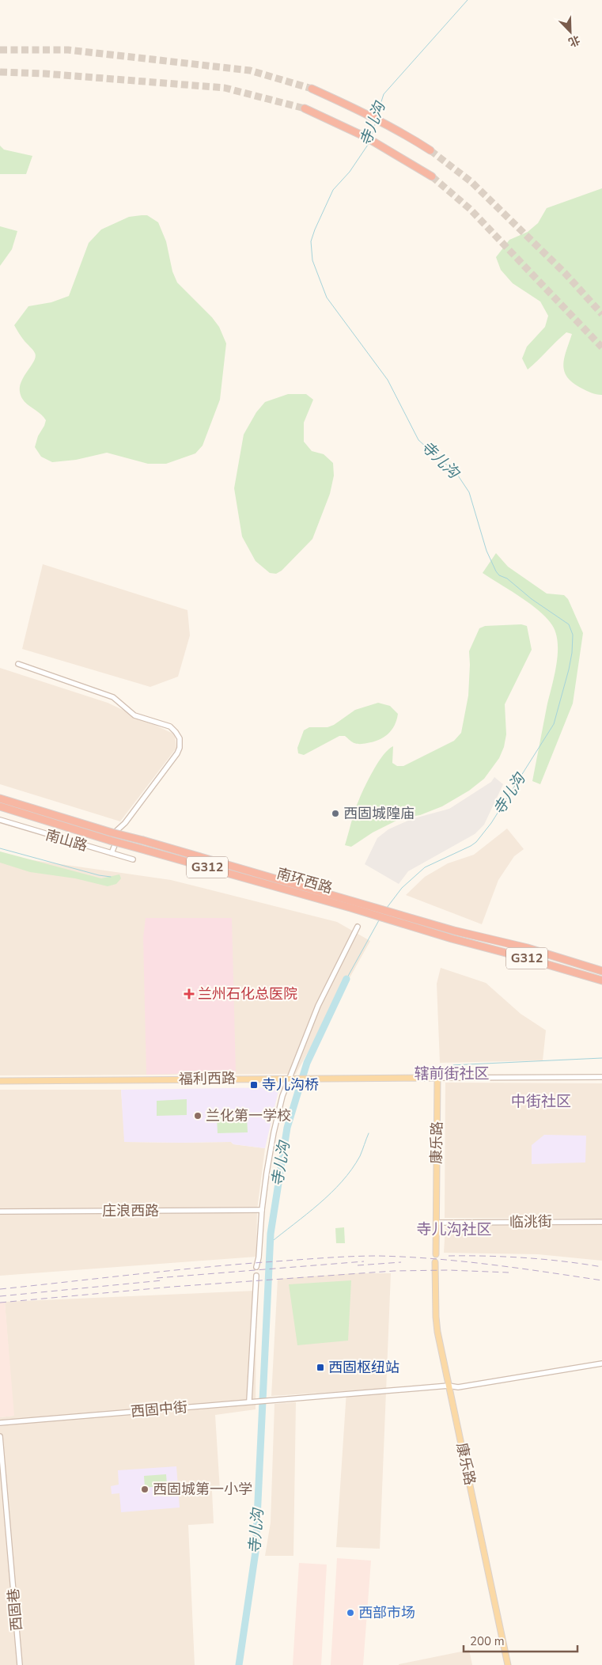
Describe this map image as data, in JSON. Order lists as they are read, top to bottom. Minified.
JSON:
{"streets":{"highway":["G312","南环西路"],"main road":["福利西路","康乐路"],"street":["南山路","庄浪西路","临洮街","西固中街","西固巷"]},"crossings":[["福利西路","康乐路"],["康乐路","临洮街"],["康乐路","西固中街"]],"districts":["辖前街社区","中街社区","寺儿沟社区"],"water":["寺儿沟"],"places":{"other":["西固城隍庙","兰化第一学校","西固城第一小学","西部市场"],"health":["兰州石化总医院"],"transit":["寺儿沟桥","西固枢纽站"]},"scale_bar":"200 m","north":"bottom right"}
